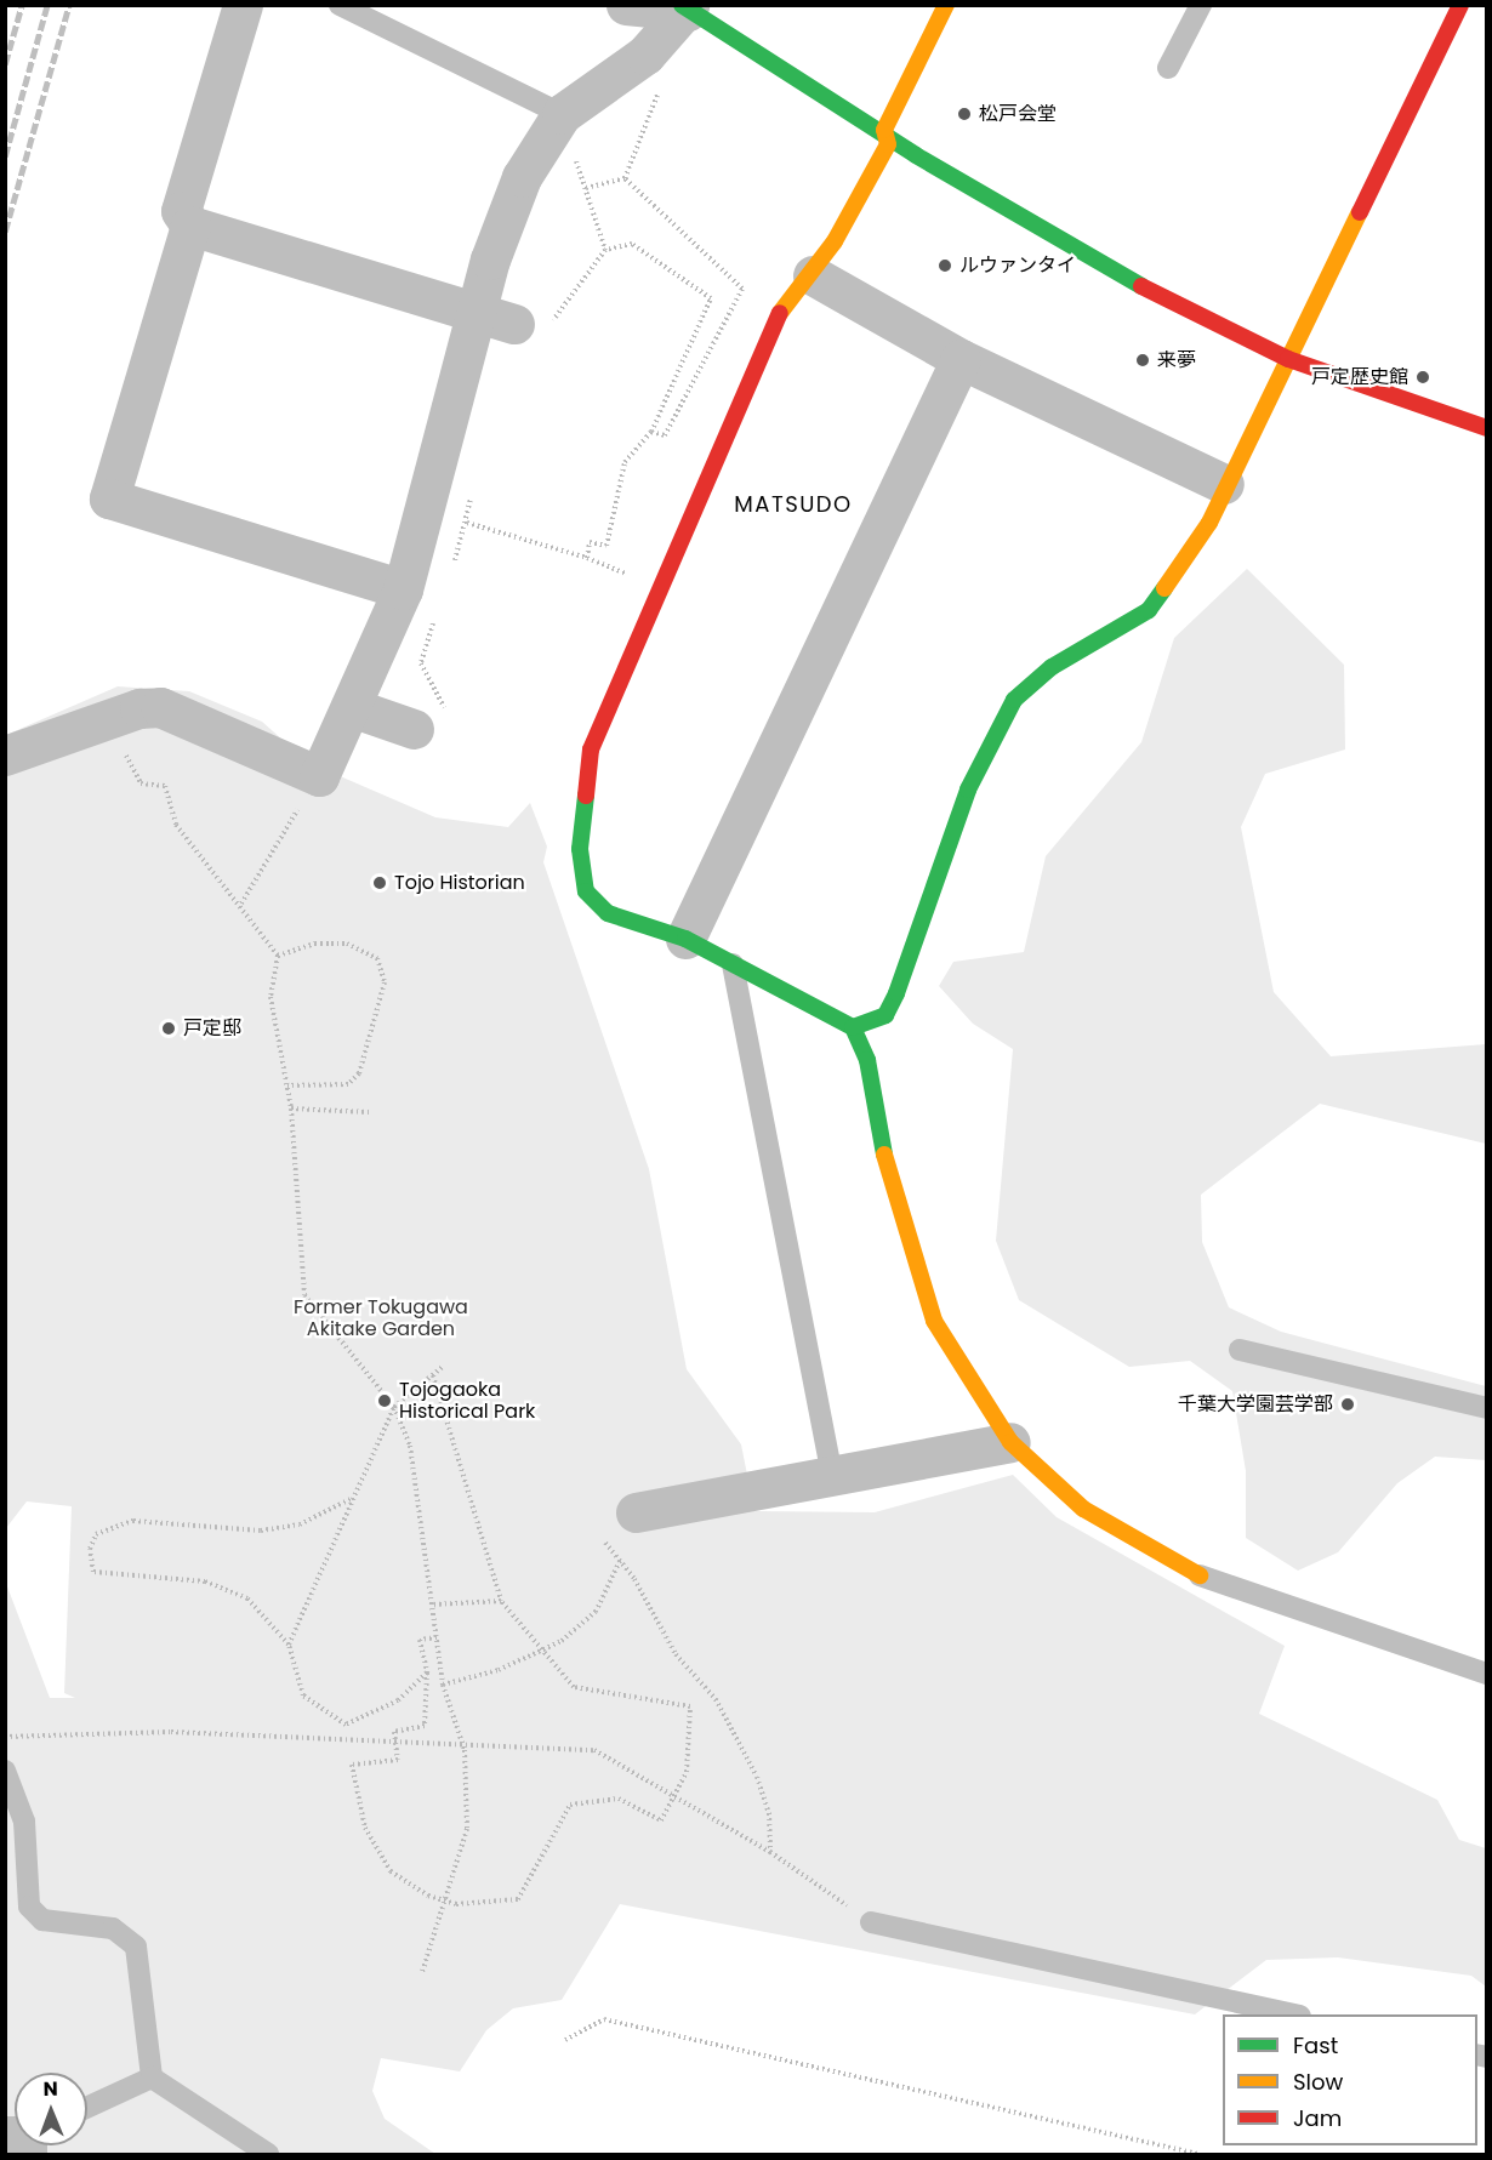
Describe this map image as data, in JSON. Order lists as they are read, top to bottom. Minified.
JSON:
{"districts":["MATSUDO"],"parks":["Former Tokugawa Akitake Garden"],"places":["松戸会堂","ルウァンタイ","来夢","戸定歴史館","Tojo Historian","戸定邸","Tojogaoka Historical Park","千葉大学園芸学部"],"legend":["Fast","Slow","Jam"],"north":"top"}
